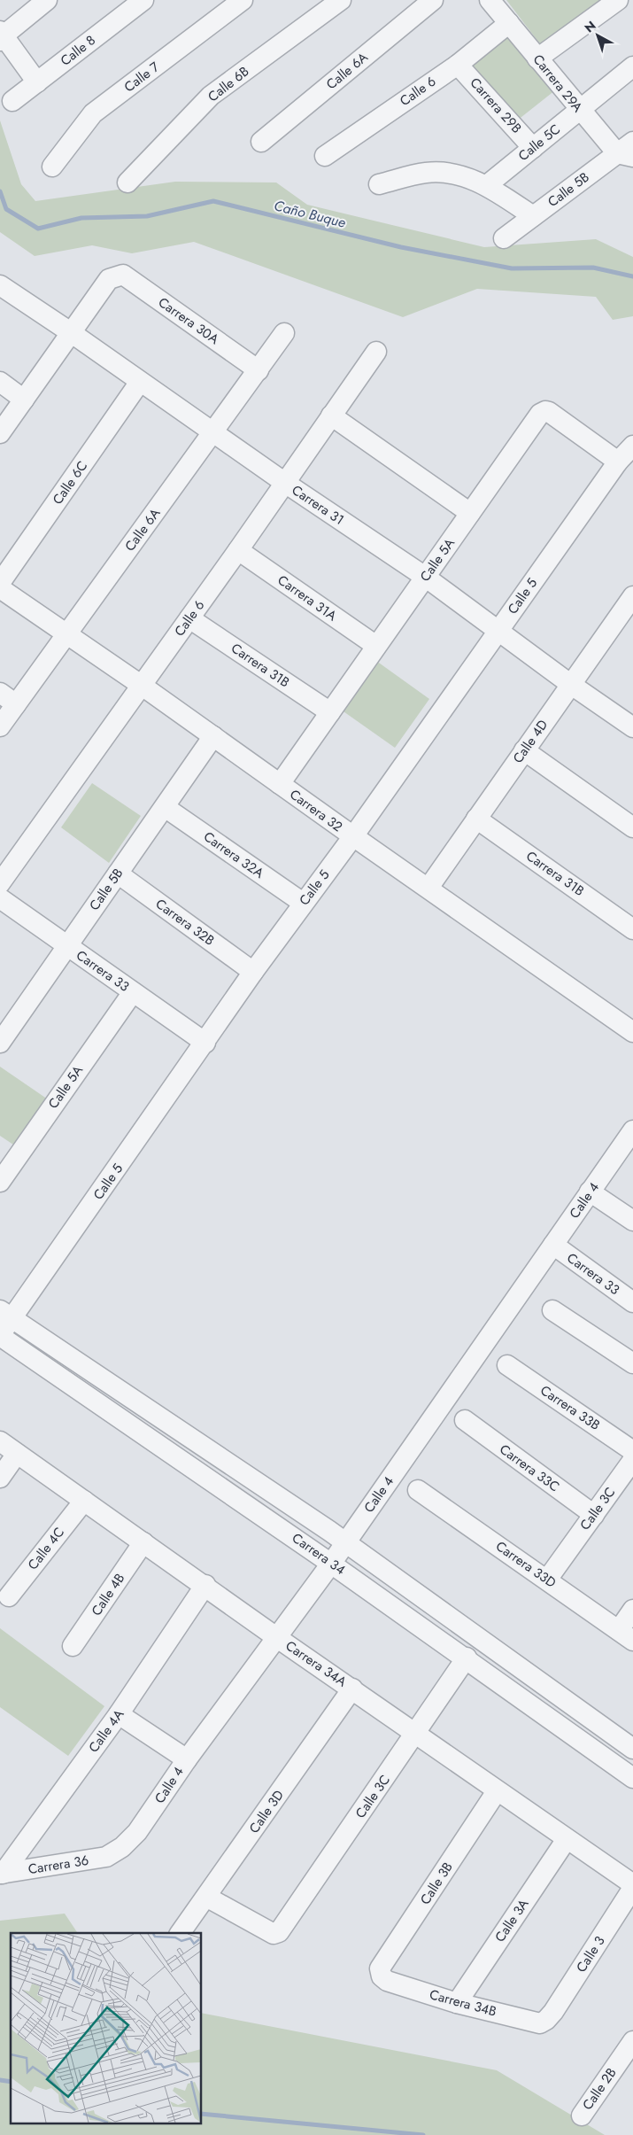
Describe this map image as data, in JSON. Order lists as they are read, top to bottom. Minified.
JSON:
{"streets":{"street":["Calle 8","Calle 6A","Calle 7","Carrera 29A","Calle 6B","Calle 6","Carrera 29B","Calle 5C","Calle 5B","Carrera 30A","Calle 6C","Carrera 31","Calle 5A","Calle 5","Carrera 31A","Carrera 31B","Calle 4D","Carrera 32","Carrera 32A","Carrera 32B","Carrera 33","Calle 4","Carrera 33B","Carrera 33C","Calle 3C","Calle 4C","Carrera 34","Carrera 33D","Calle 4B","Carrera 34A","Calle 4A","Calle 3D","Carrera 36","Calle 3B","Calle 3A","Calle 3","Carrera 34B","Calle 2B"]},"crossings":[["Calle 6A","Carrera 30A"],["Calle 6A","Carrera 31"],["Calle 6A","Carrera 32"],["Carrera 29A","Calle 6"],["Carrera 29A","Calle 5C"],["Carrera 29A","Calle 5B"],["Calle 6","Carrera 29B"],["Calle 6","Carrera 31"],["Calle 6","Carrera 31A"],["Calle 6","Carrera 31B"],["Calle 6","Carrera 32"],["Carrera 29B","Calle 5C"],["Calle 5B","Carrera 32"],["Calle 5B","Carrera 32A"],["Calle 5B","Carrera 32B"],["Calle 5B","Carrera 33"],["Carrera 30A","Carrera 31"],["Calle 6C","Carrera 31"],["Carrera 31","Calle 5A"],["Carrera 31","Calle 5"],["Carrera 31","Calle 4D"],["Calle 5A","Calle 5"],["Calle 5A","Carrera 31A"],["Calle 5A","Carrera 31B"],["Calle 5A","Carrera 32"],["Calle 5A","Carrera 33"],["Calle 5","Carrera 32"],["Calle 5","Carrera 32A"],["Calle 5","Carrera 32B"],["Calle 5","Carrera 33"],["Calle 5","Carrera 34"],["Carrera 31B","Calle 4D"],["Calle 4D","Carrera 32"],["Carrera 33","Calle 4"],["Calle 4","Carrera 34"],["Calle 4","Carrera 34A"],["Calle 4","Carrera 36"],["Carrera 33C","Calle 3C"],["Calle 3C","Carrera 34"],["Calle 3C","Carrera 33D"],["Calle 3C","Carrera 34A"],["Calle 3C","Calle 3D"],["Calle 4C","Carrera 34A"],["Calle 4B","Carrera 34A"],["Carrera 34A","Calle 4A"],["Carrera 34A","Calle 3D"],["Carrera 34A","Calle 3B"],["Carrera 34A","Calle 3A"],["Calle 4A","Carrera 36"],["Calle 3B","Carrera 34B"],["Calle 3A","Carrera 34B"],["Calle 3","Carrera 34B"]],"water":["Caño Buque"],"north":"top left"}
